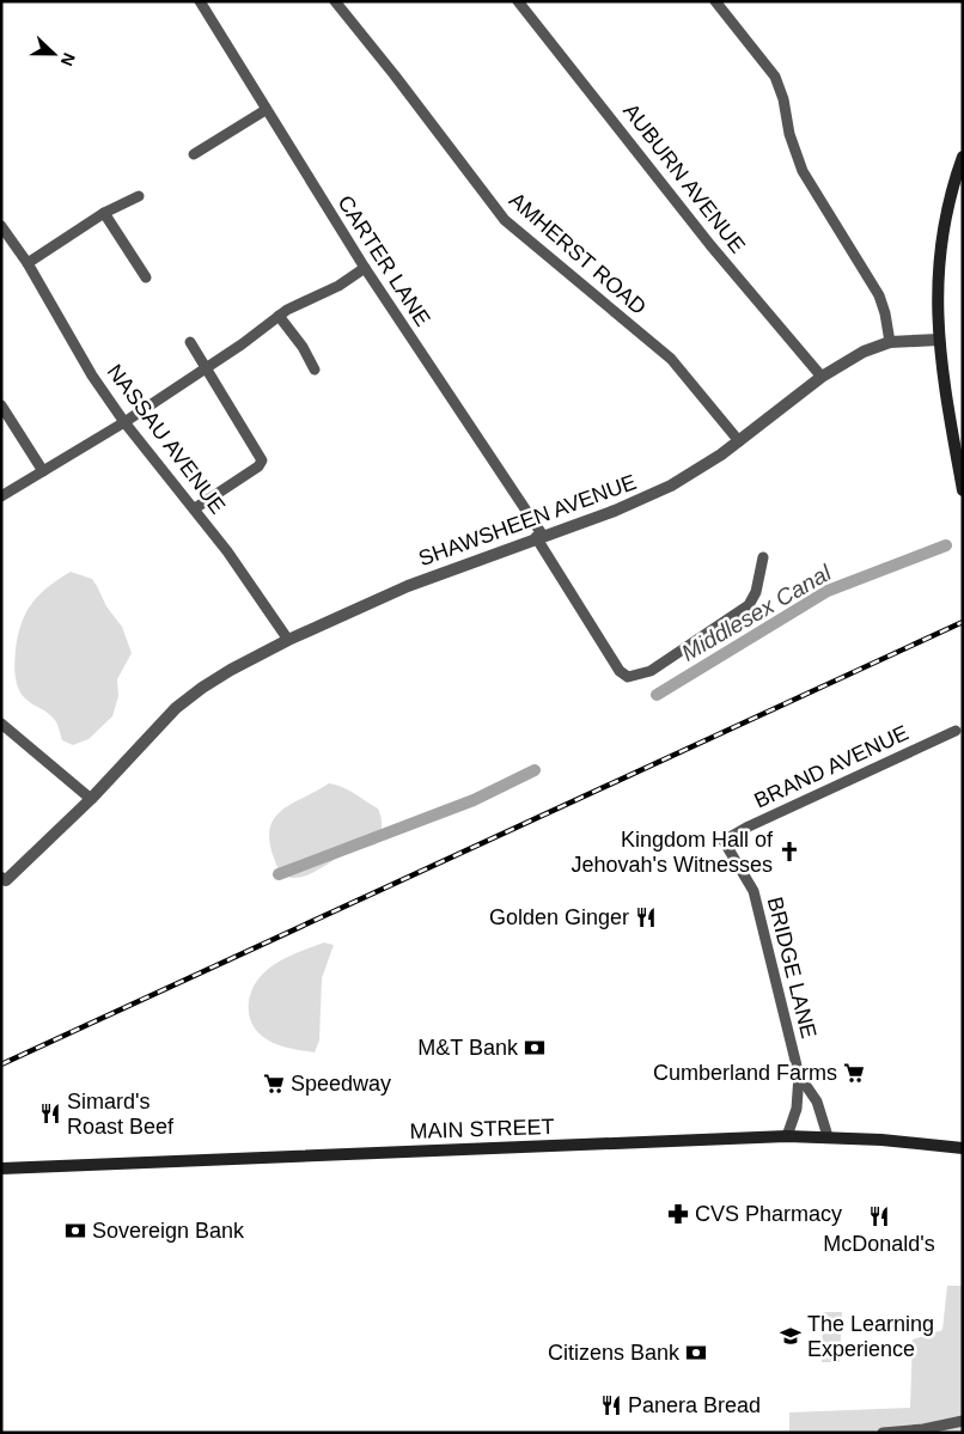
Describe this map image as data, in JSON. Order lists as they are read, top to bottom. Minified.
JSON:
{"streets":{"main road":["MAIN STREET"],"street":["AUBURN AVENUE","AMHERST ROAD","CARTER LANE","NASSAU AVENUE","SHAWSHEEN AVENUE","BRAND AVENUE","BRIDGE LANE"]},"crossings":[["AUBURN AVENUE","SHAWSHEEN AVENUE"],["AMHERST ROAD","SHAWSHEEN AVENUE"],["CARTER LANE","SHAWSHEEN AVENUE"],["NASSAU AVENUE","SHAWSHEEN AVENUE"],["BRAND AVENUE","BRIDGE LANE"],["BRIDGE LANE","MAIN STREET"]],"water":["Middlesex Canal"],"places":{"church":["Kingdom Hall of Jehovah's Witnesses"],"restaurant":["Golden Ginger","Simard's Roast Beef","McDonald's","Panera Bread"],"bank":["M&T Bank","Sovereign Bank","Citizens Bank"],"supermarket":["Cumberland Farms","Speedway"],"pharmacy":["CVS Pharmacy"],"school or university":["The Learning Experience"]},"north":"right"}
